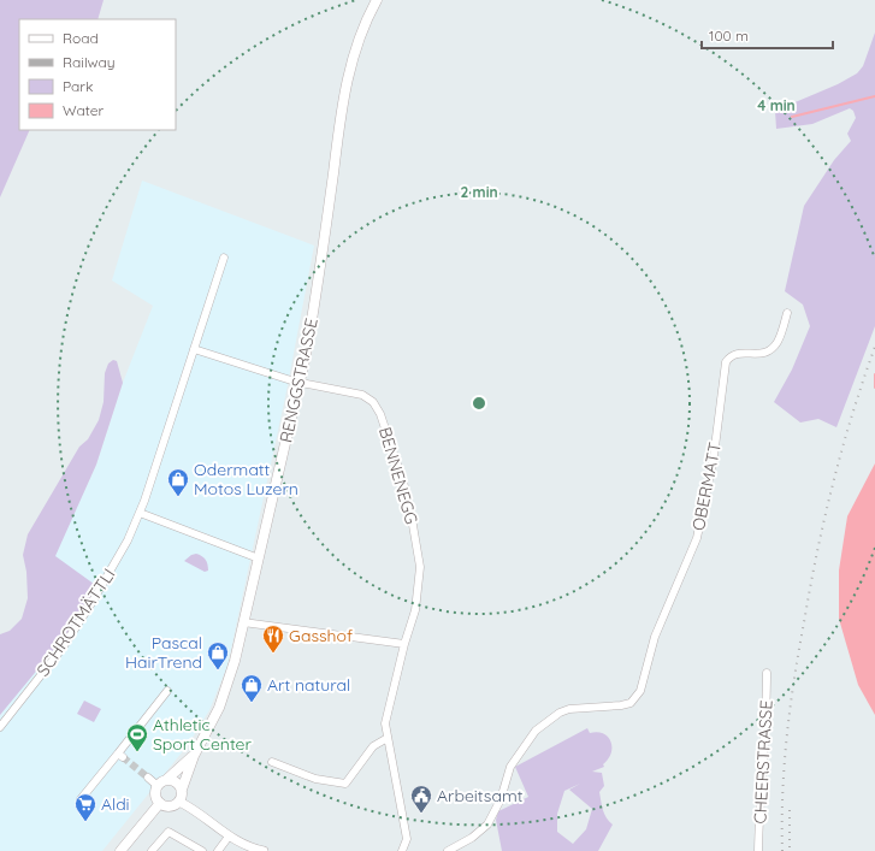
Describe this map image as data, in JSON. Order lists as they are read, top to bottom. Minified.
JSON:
{"streets":{"main road":["RENGGSTRASSE"],"street":["BENNENEGG","OBERMATT","SCHROTMÄTTLI","CHEERSTRASSE"]},"crossings":[["RENGGSTRASSE","BENNENEGG"]],"places":{"shop":["Odermatt Motos Luzern","Pascal HairTrend","Art natural"],"restaurant":["Gasshof"],"sports":["Athletic Sport Center"],"public building":["Arbeitsamt"],"supermarket":["Aldi"]},"legend":["Road","Railway","Park","Water"],"scale_bar":"100 m","rings":["4 min","2 min"]}
